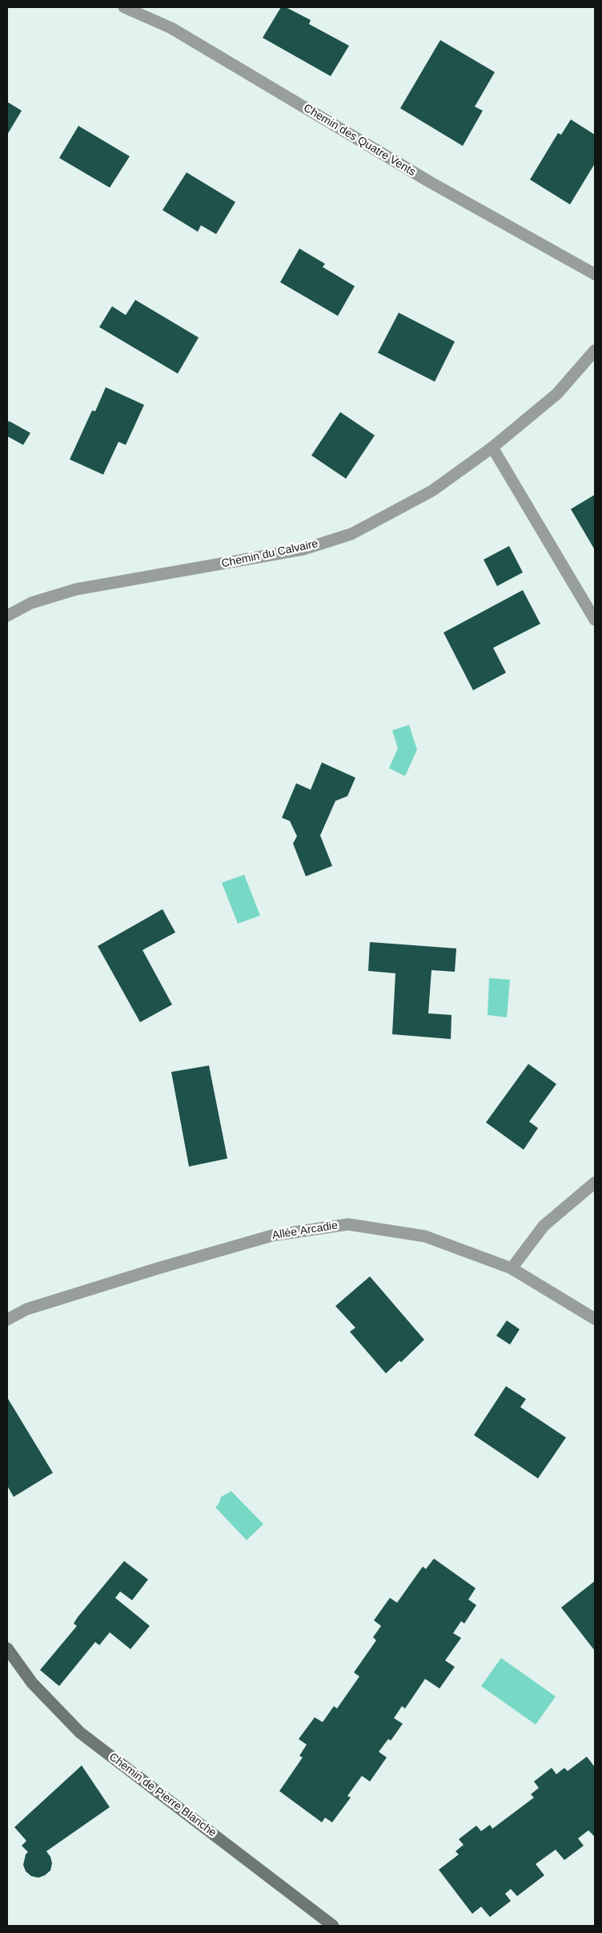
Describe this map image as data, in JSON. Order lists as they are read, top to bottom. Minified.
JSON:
{"streets":{"street":["Chemin des Quatre Vents","Chemin du Calvaire","Allée Arcadie","Chemin de Pierre Blanche"]}}
